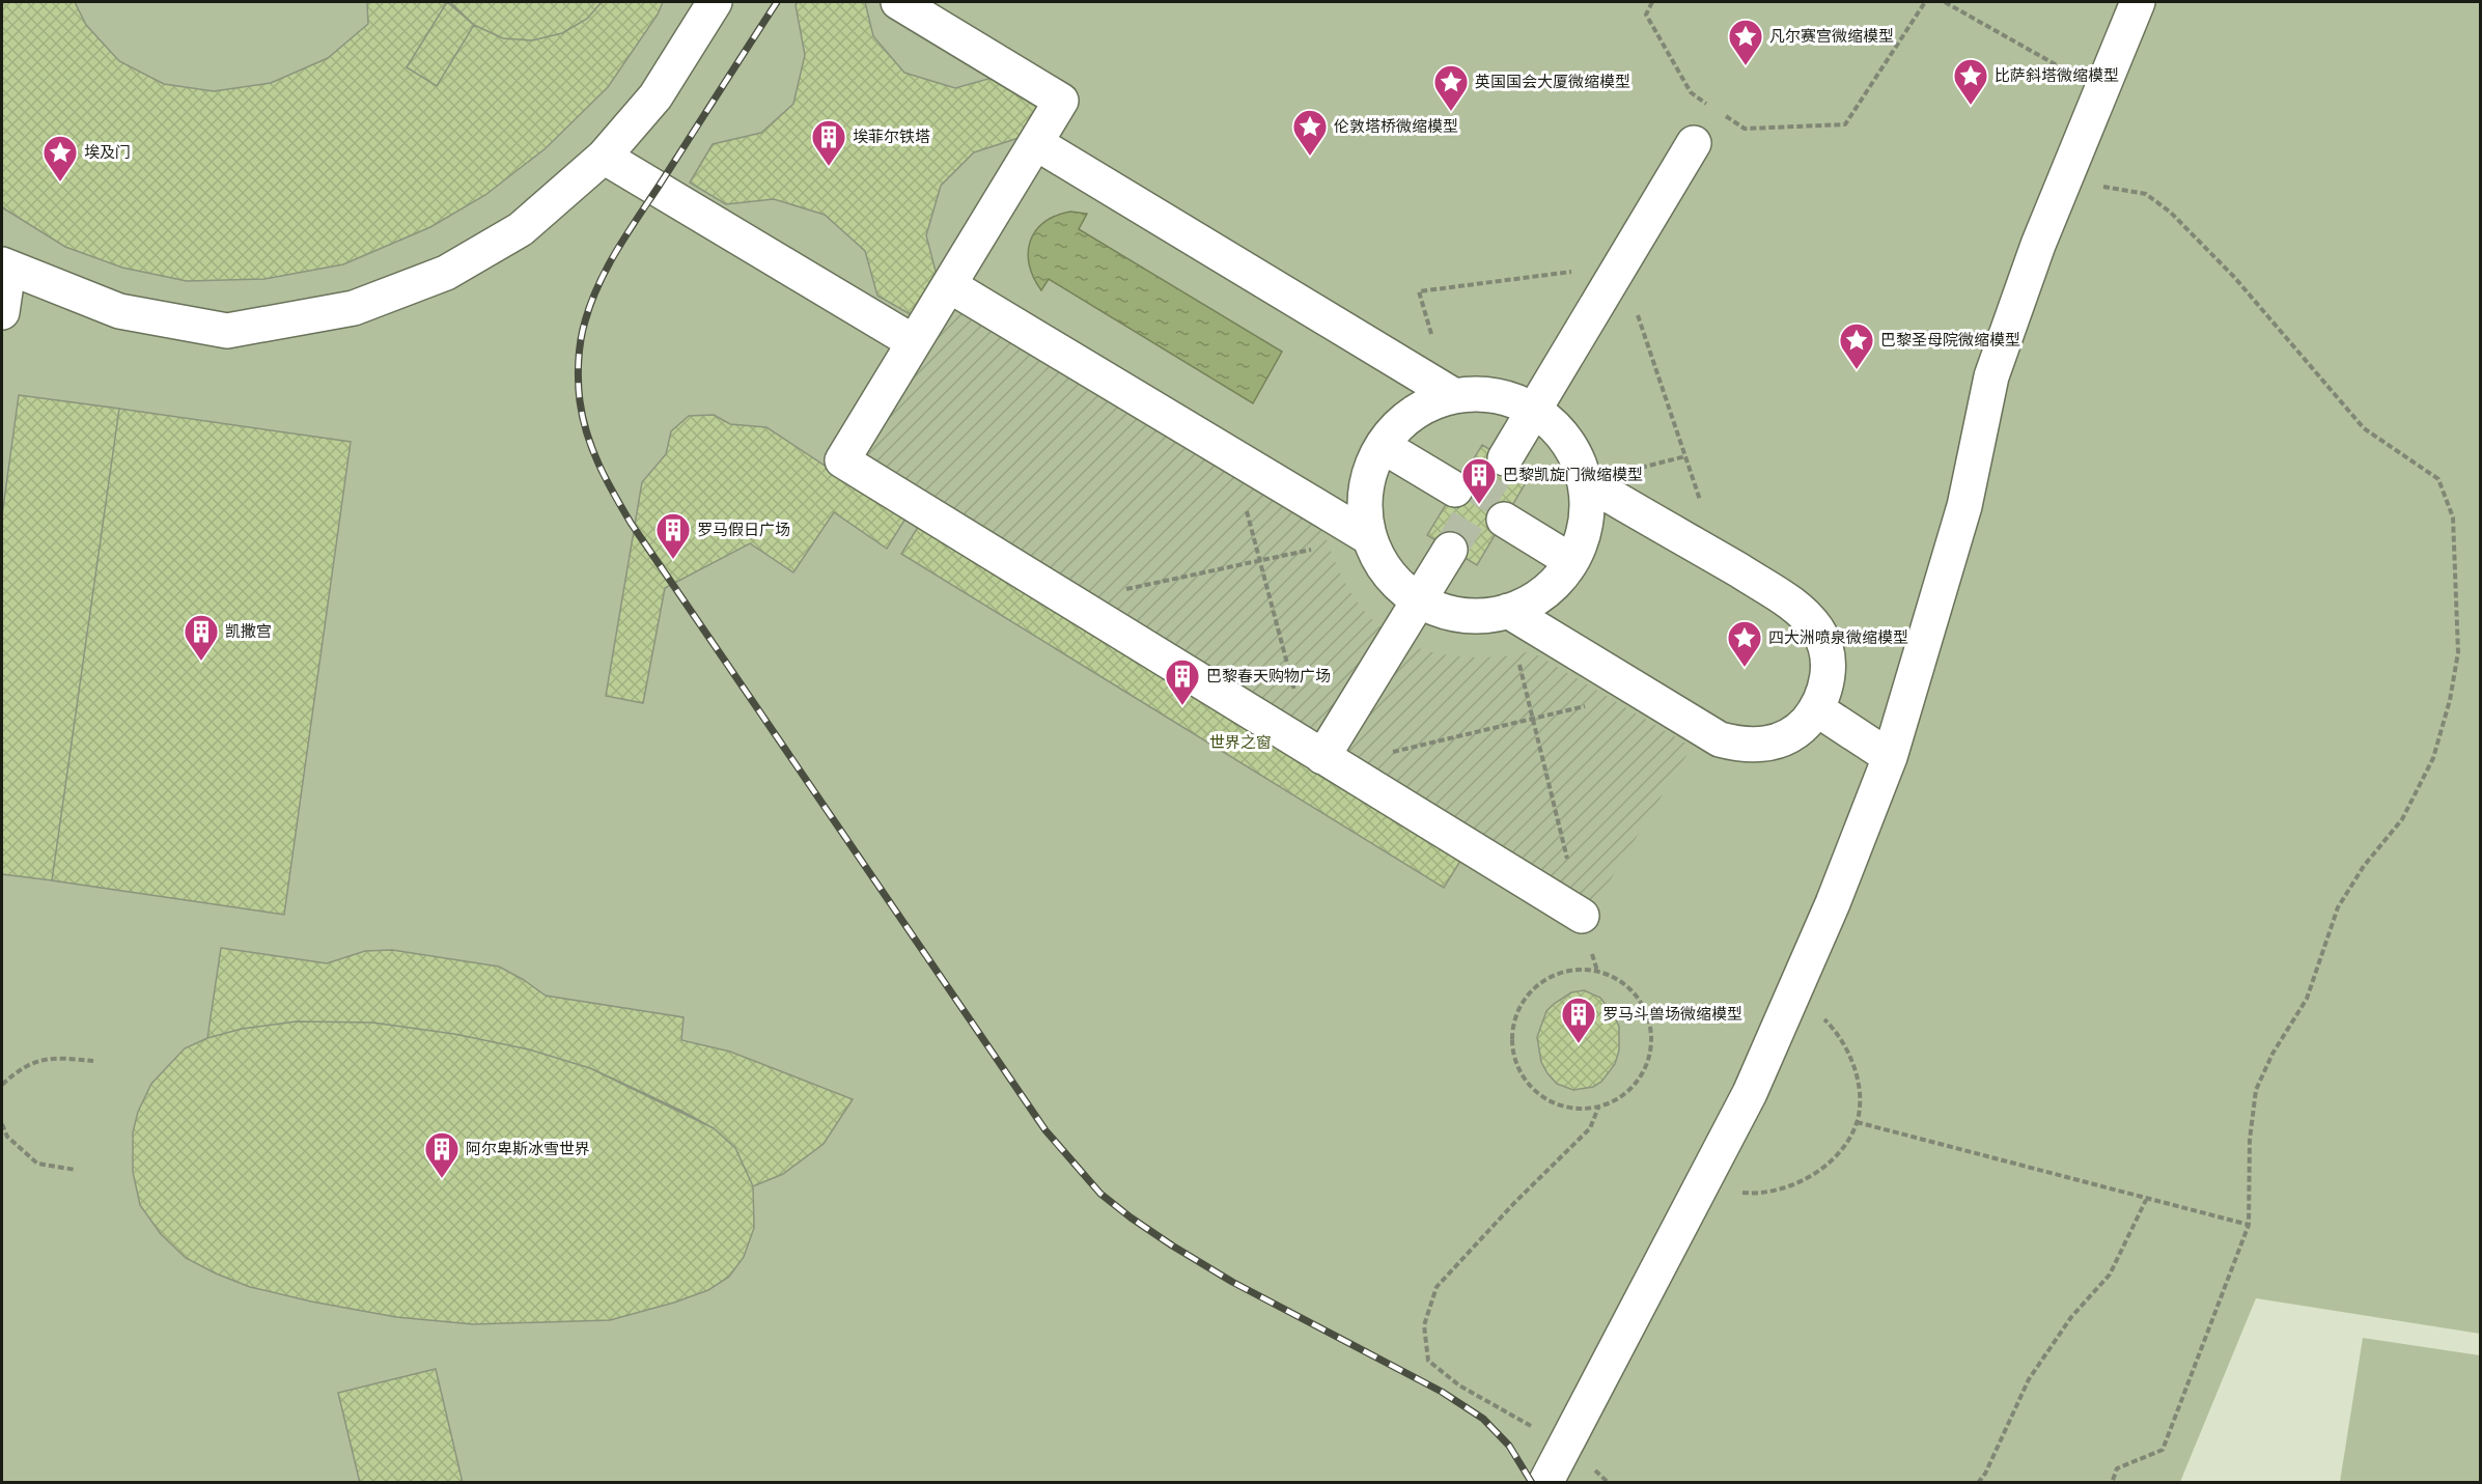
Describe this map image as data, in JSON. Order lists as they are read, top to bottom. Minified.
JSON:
{"parks":["世界之窗"],"places":{"place":["凡尔赛宫微缩模型","比萨斜塔微缩模型","英国国会大厦微缩模型","伦敦塔桥微缩模型","埃及门","巴黎圣母院微缩模型","四大洲喷泉微缩模型"],"building":["埃菲尔铁塔","巴黎凯旋门微缩模型","罗马假日广场","凯撒宫","巴黎春天购物广场","罗马斗兽场微缩模型","阿尔卑斯冰雪世界"]}}
